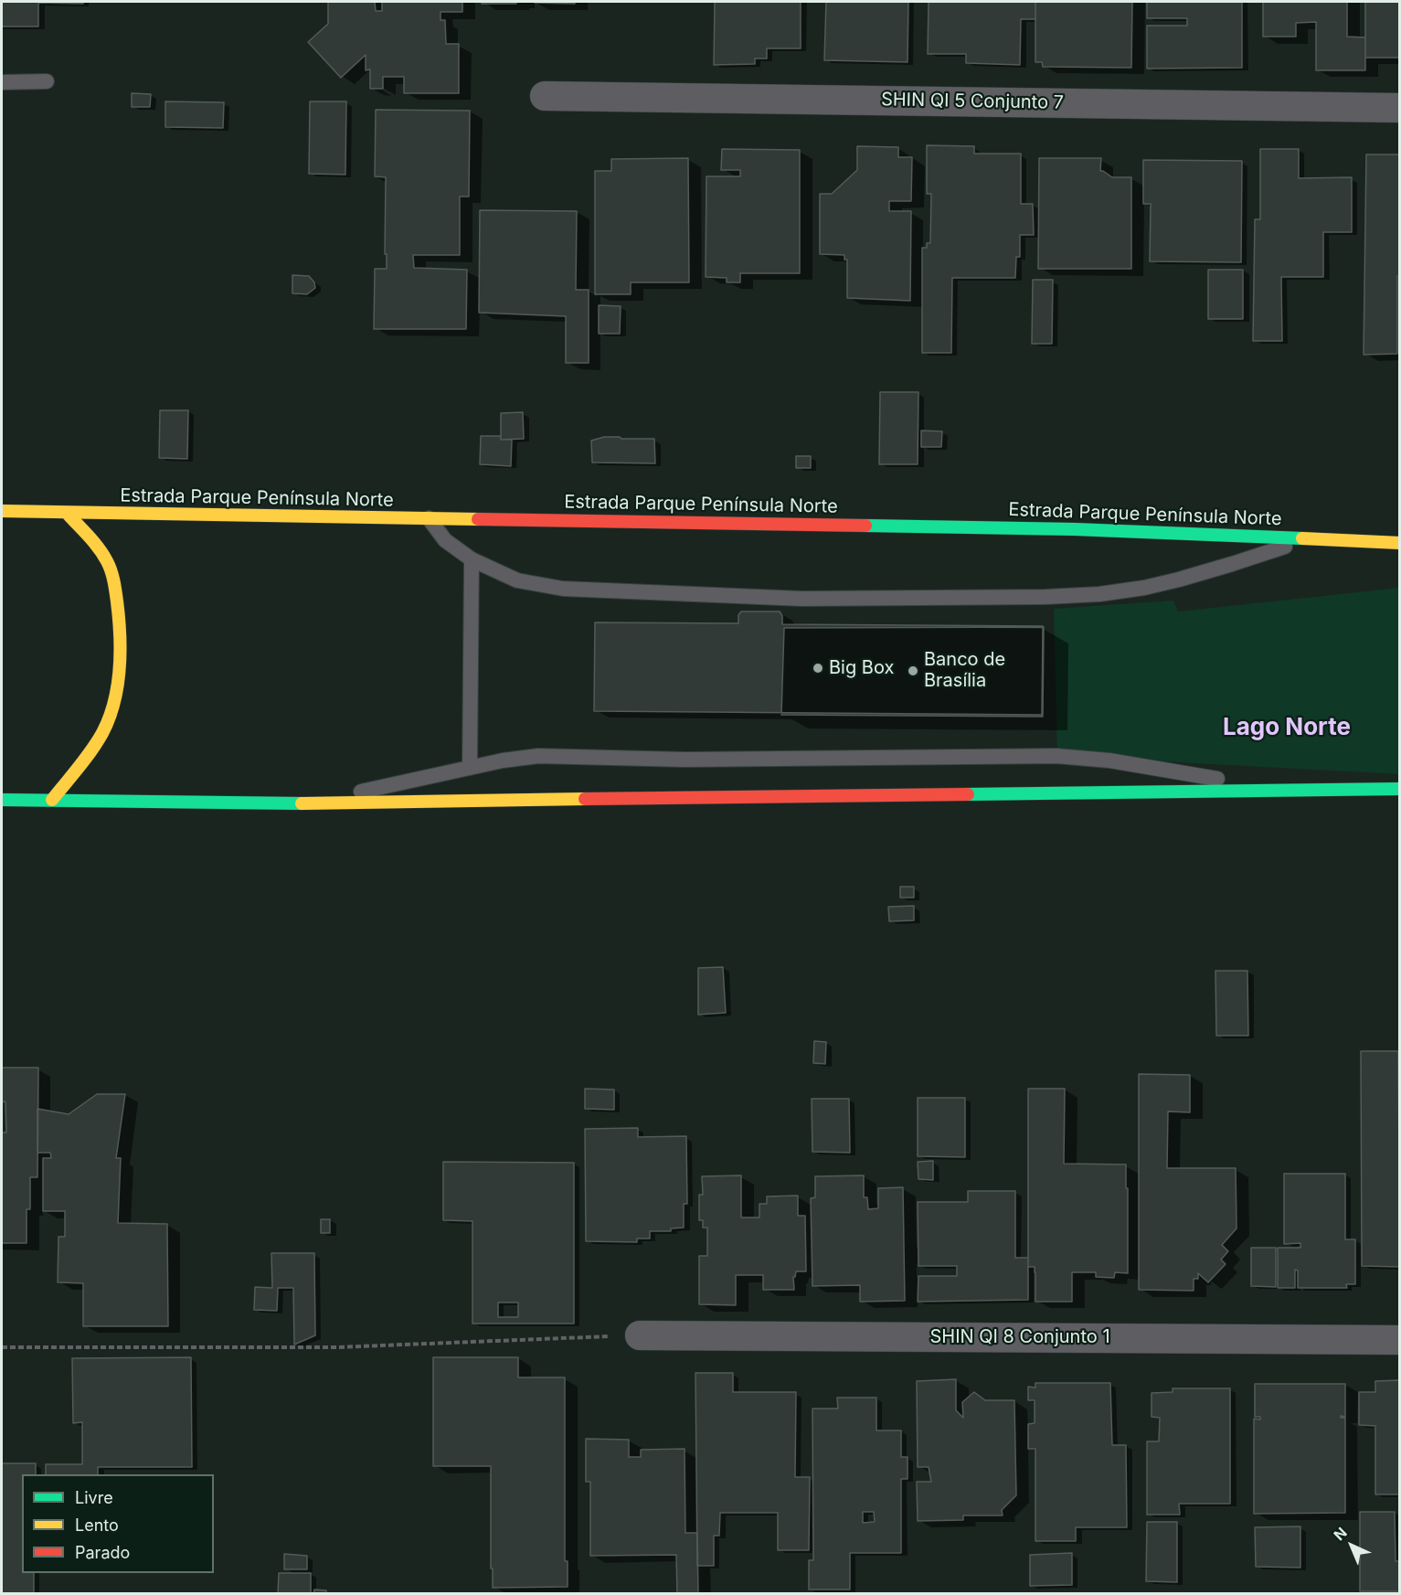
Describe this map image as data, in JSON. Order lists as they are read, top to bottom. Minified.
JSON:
{"streets":{"main road":["Estrada Parque Península Norte"],"street":["SHIN QI 5 Conjunto 7","SHIN QI 8 Conjunto 1"]},"districts":["Lago Norte"],"places":["Big Box","Banco de Brasília"],"legend":["Livre","Lento","Parado"],"north":"top left"}
